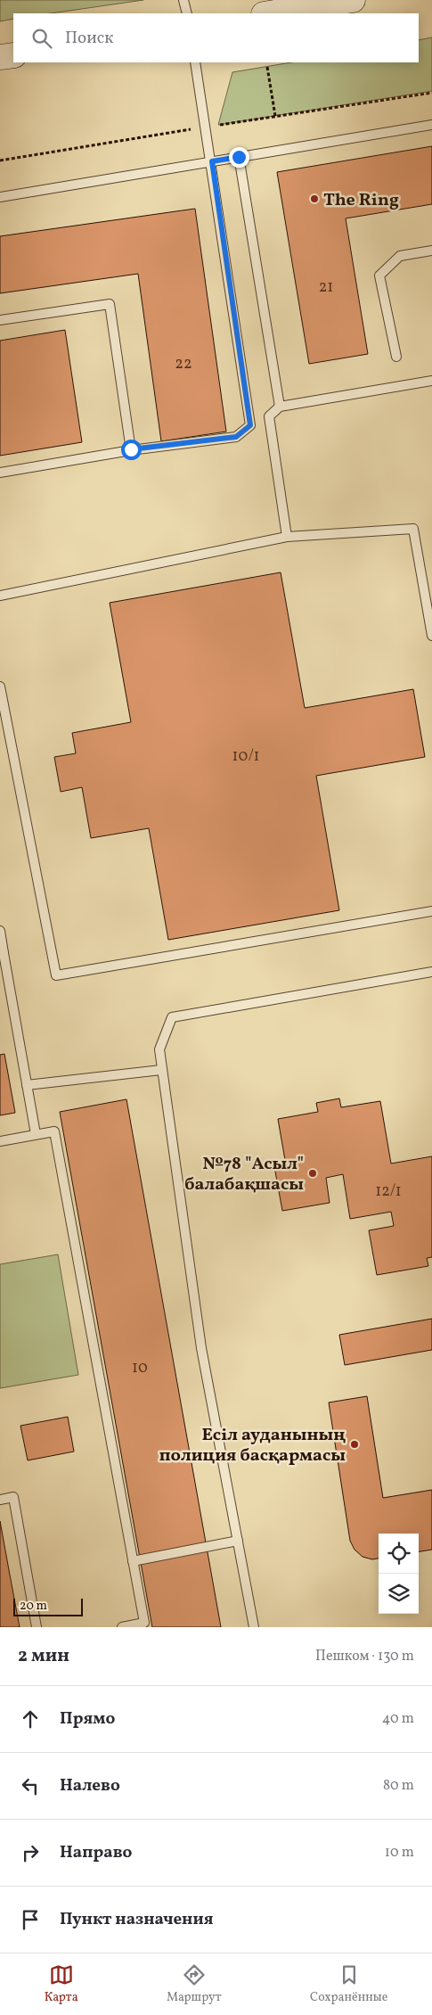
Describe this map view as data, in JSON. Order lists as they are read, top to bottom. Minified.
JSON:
{"places":["The Ring","№78 \"Асыл\" балабақшасы","Есіл ауданының полиция басқармасы"],"house_numbers":["21","22","10/1","12/1","10"],"scale_bar":"20 m","page":{"search":"Поиск","scale":"20 m","heading":["2 мин","Пешком · 130 m"],"list":[["Прямо","40 m"],["Налево","80 m"],["Направо","10 m"],"Пункт назначения"],"nav":["Карта","Маршрут","Сохранённые"]}}
